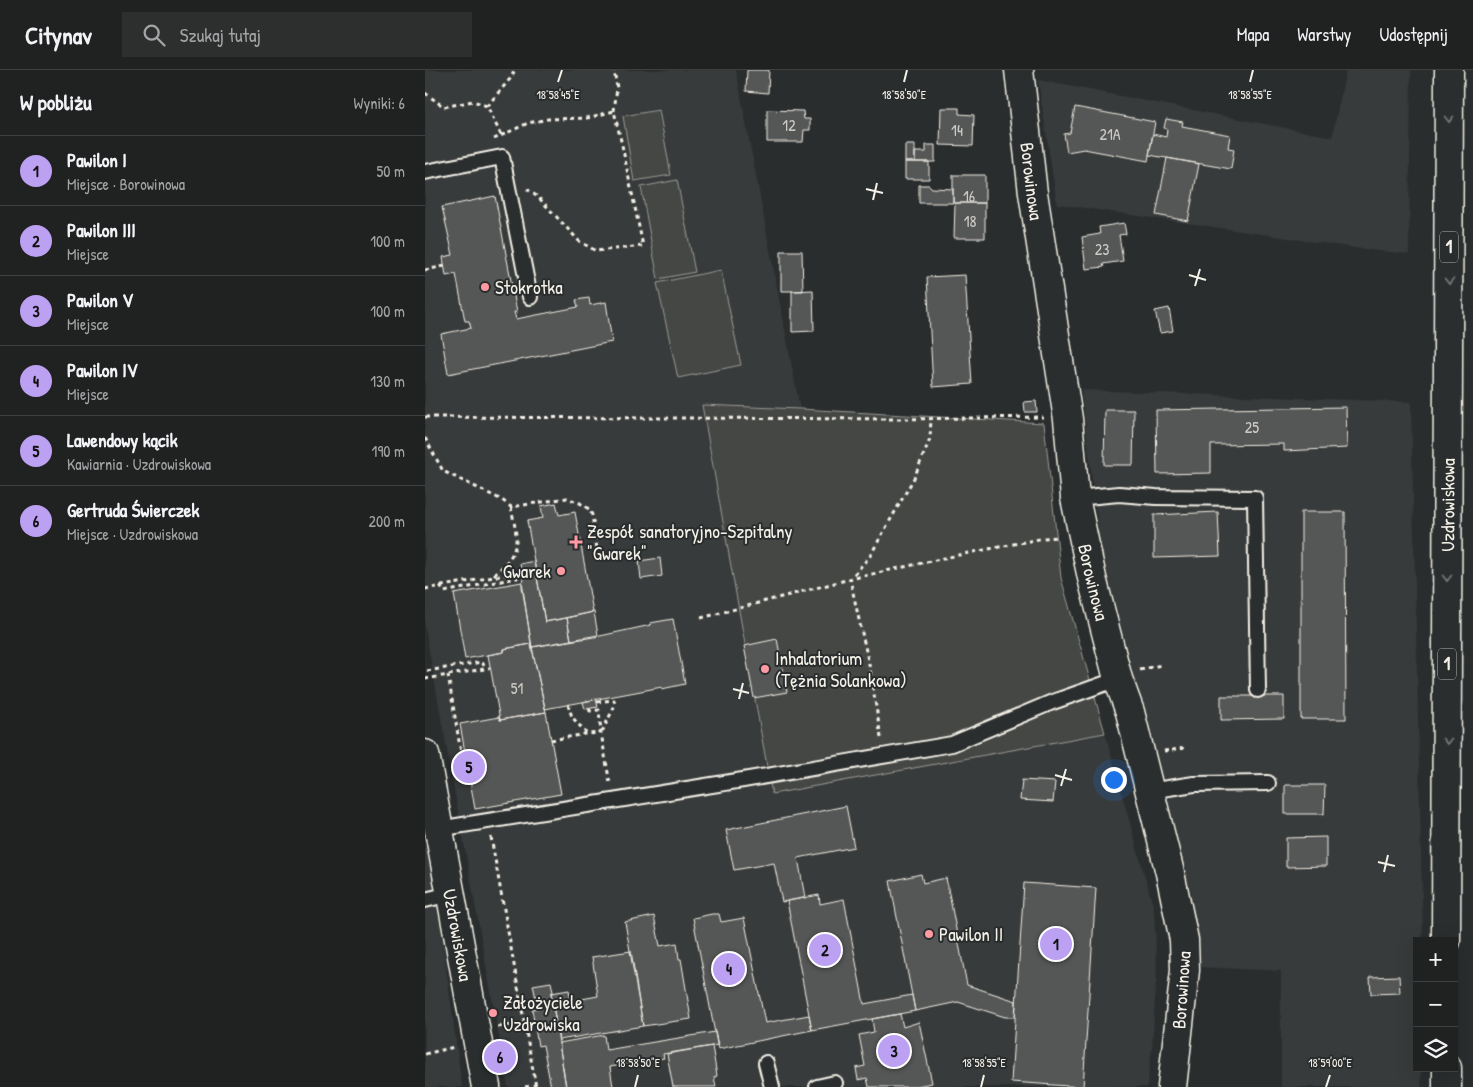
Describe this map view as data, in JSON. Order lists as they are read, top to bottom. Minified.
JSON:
{"streets":{"street":["Borowinowa","1","Uzdrowiskowa"]},"one_way":["Uzdrowiskowa"],"places":{"other":["Stokrotka","Gwarek","Inhalatorium (Tężnia Solankowa)","Pawilon II","Założyciele Uzdrowiska"],"health":["Zespół sanatoryjno-Szpitalny \"Gwarek\""]},"house_numbers":["12","14","21A","16","18","23","25","51"],"page":{"header":"Citynav","search":"Szukaj tutaj","nav":["Mapa","Warstwy","Udostępnij"],"heading":["W pobliżu","Wyniki: 6"],"list":[{"mark":"1","name":"Pawilon I","note":"Miejsce · Borowinowa","value":"50 m"},{"mark":"2","name":"Pawilon III","note":"Miejsce","value":"100 m"},{"mark":"3","name":"Pawilon V","note":"Miejsce","value":"100 m"},{"mark":"4","name":"Pawilon IV","note":"Miejsce","value":"130 m"},{"mark":"5","name":"Lawendowy kącik","note":"Kawiarnia · Uzdrowiskowa","value":"190 m"},{"mark":"6","name":"Gertruda Świerczek","note":"Miejsce · Uzdrowiskowa","value":"200 m"}],"pins":["5","1","2","4","3","6"],"map_buttons":["+","−"]},"coordinates":["18°58'45\"E","18°58'50\"E","18°58'55\"E","18°59'00\"E"]}
